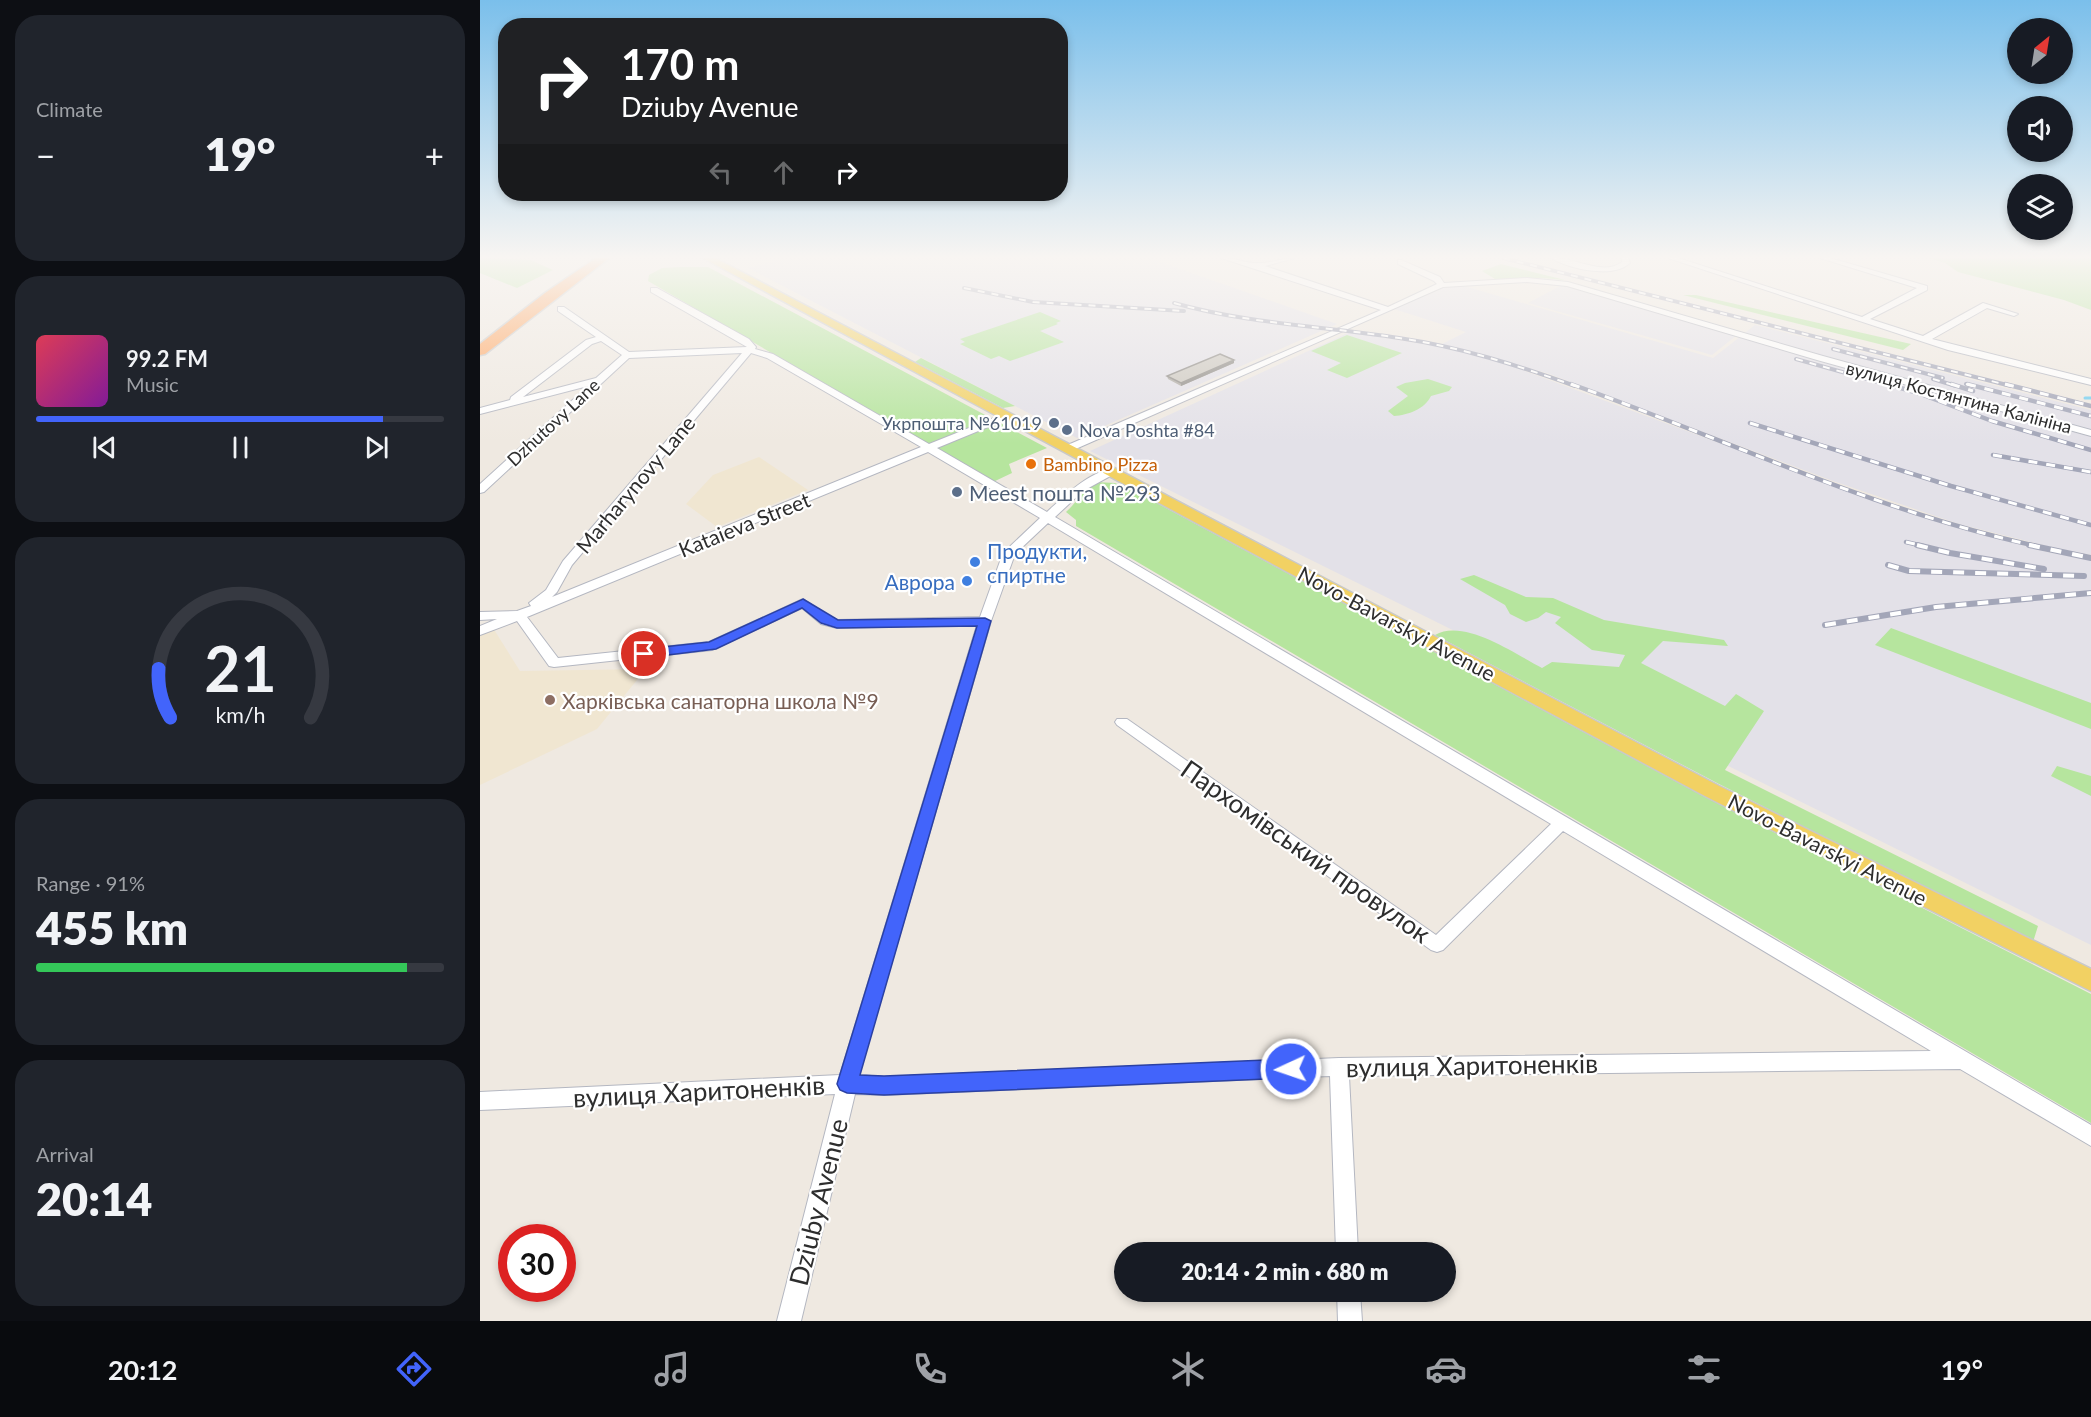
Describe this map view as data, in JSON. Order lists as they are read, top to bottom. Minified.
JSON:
{"streets":{"main road":["Novo-Bavarskyi Avenue"],"street":["вулиця Костянтина Калініна","Dzhutovy Lane","Marharynovy Lane","Kataieva Street","Пархомівський провулок","вулиця Харитоненків","Dziuby Avenue"]},"crossings":[["Marharynovy Lane","Kataieva Street"],["Kataieva Street","Novo-Bavarskyi Avenue"],["Novo-Bavarskyi Avenue","Dziuby Avenue"],["вулиця Харитоненків","Dziuby Avenue"]],"places":["Укрпошта №61019","Nova Poshta #84","Bambino Pizza","Meest пошта №293","Продукти, спиртне","Аврора","Харківська санаторна школа №9"],"north":"top right","page":{"tile":["Climate",["Range · 91%","455 km"],["Arrival","20:14"]],"turn":["170 m","Dziuby Avenue"],"heat":["−","19°","+"],"song":["99.2 FM","Music"],"limit":"30","trip":"20:14 · 2 min · 680 m","tabs":["20:12","19°"],"gauge":["21","km/h"]}}
